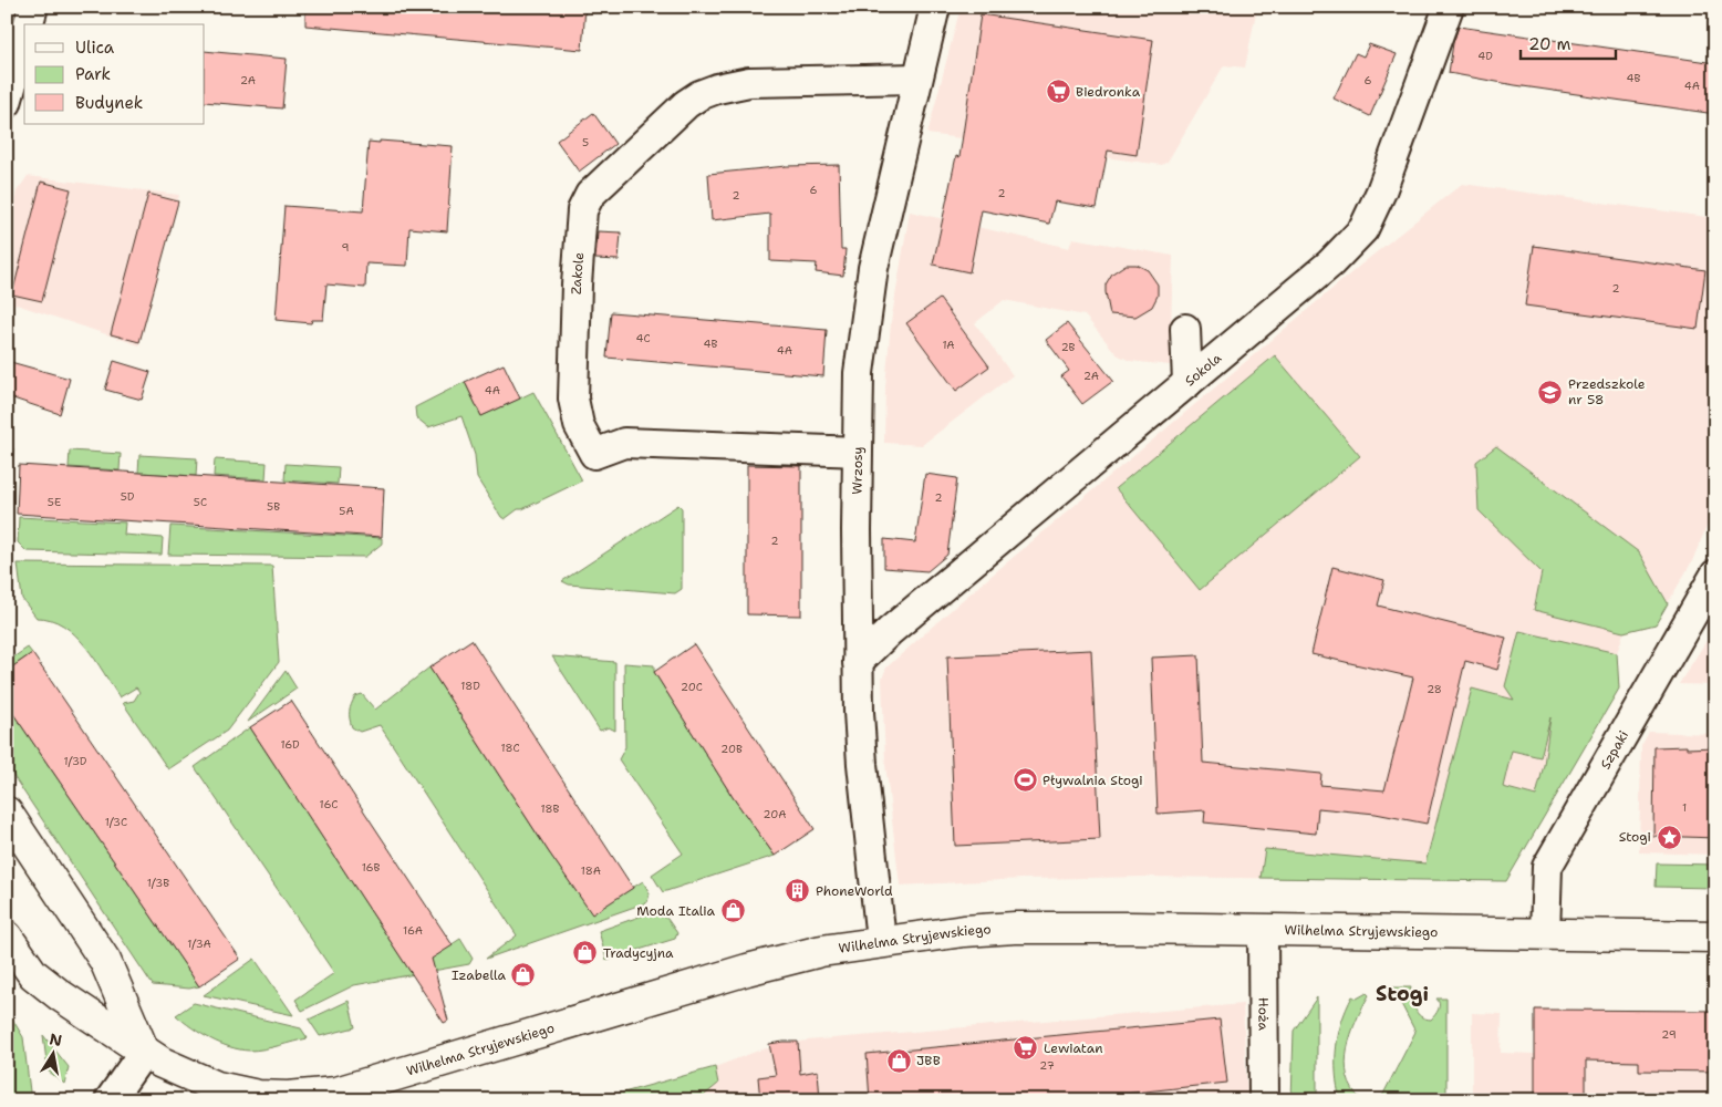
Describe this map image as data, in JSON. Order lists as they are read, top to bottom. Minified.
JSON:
{"streets":{"street":["Zakole","Sokola","Wrzosy","Szpaki","Wilhelma Stryjewskiego","Hoża"]},"crossings":[["Zakole","Wrzosy"],["Sokola","Wrzosy"],["Wrzosy","Wilhelma Stryjewskiego"],["Szpaki","Wilhelma Stryjewskiego"],["Wilhelma Stryjewskiego","Hoża"]],"districts":["Stogi"],"places":{"supermarket":["Biedronka","Lewiatan"],"school or university":["Przedszkole nr 58"],"sports":["Pływalnia Stogi"],"place":["Stogi"],"building":["PhoneWorld"],"shop":["Moda Italia","Tradycyjna","Izabella","JBB"]},"house_numbers":["4D","4B","2A","6","4A","5","6","2","2","9","2","4C","4B","1A","2B","4A","2A","4A","5D","2","5E","5C","5B","5A","2","18D","20C","28","16D","18C","20B","1/3D","16C","1","18B","20A","1/3C","16B","18A","1/3B","16A","1/3A","29","27"],"legend":["Ulica","Park","Budynek"],"scale_bar":"20 m","north":"top"}
